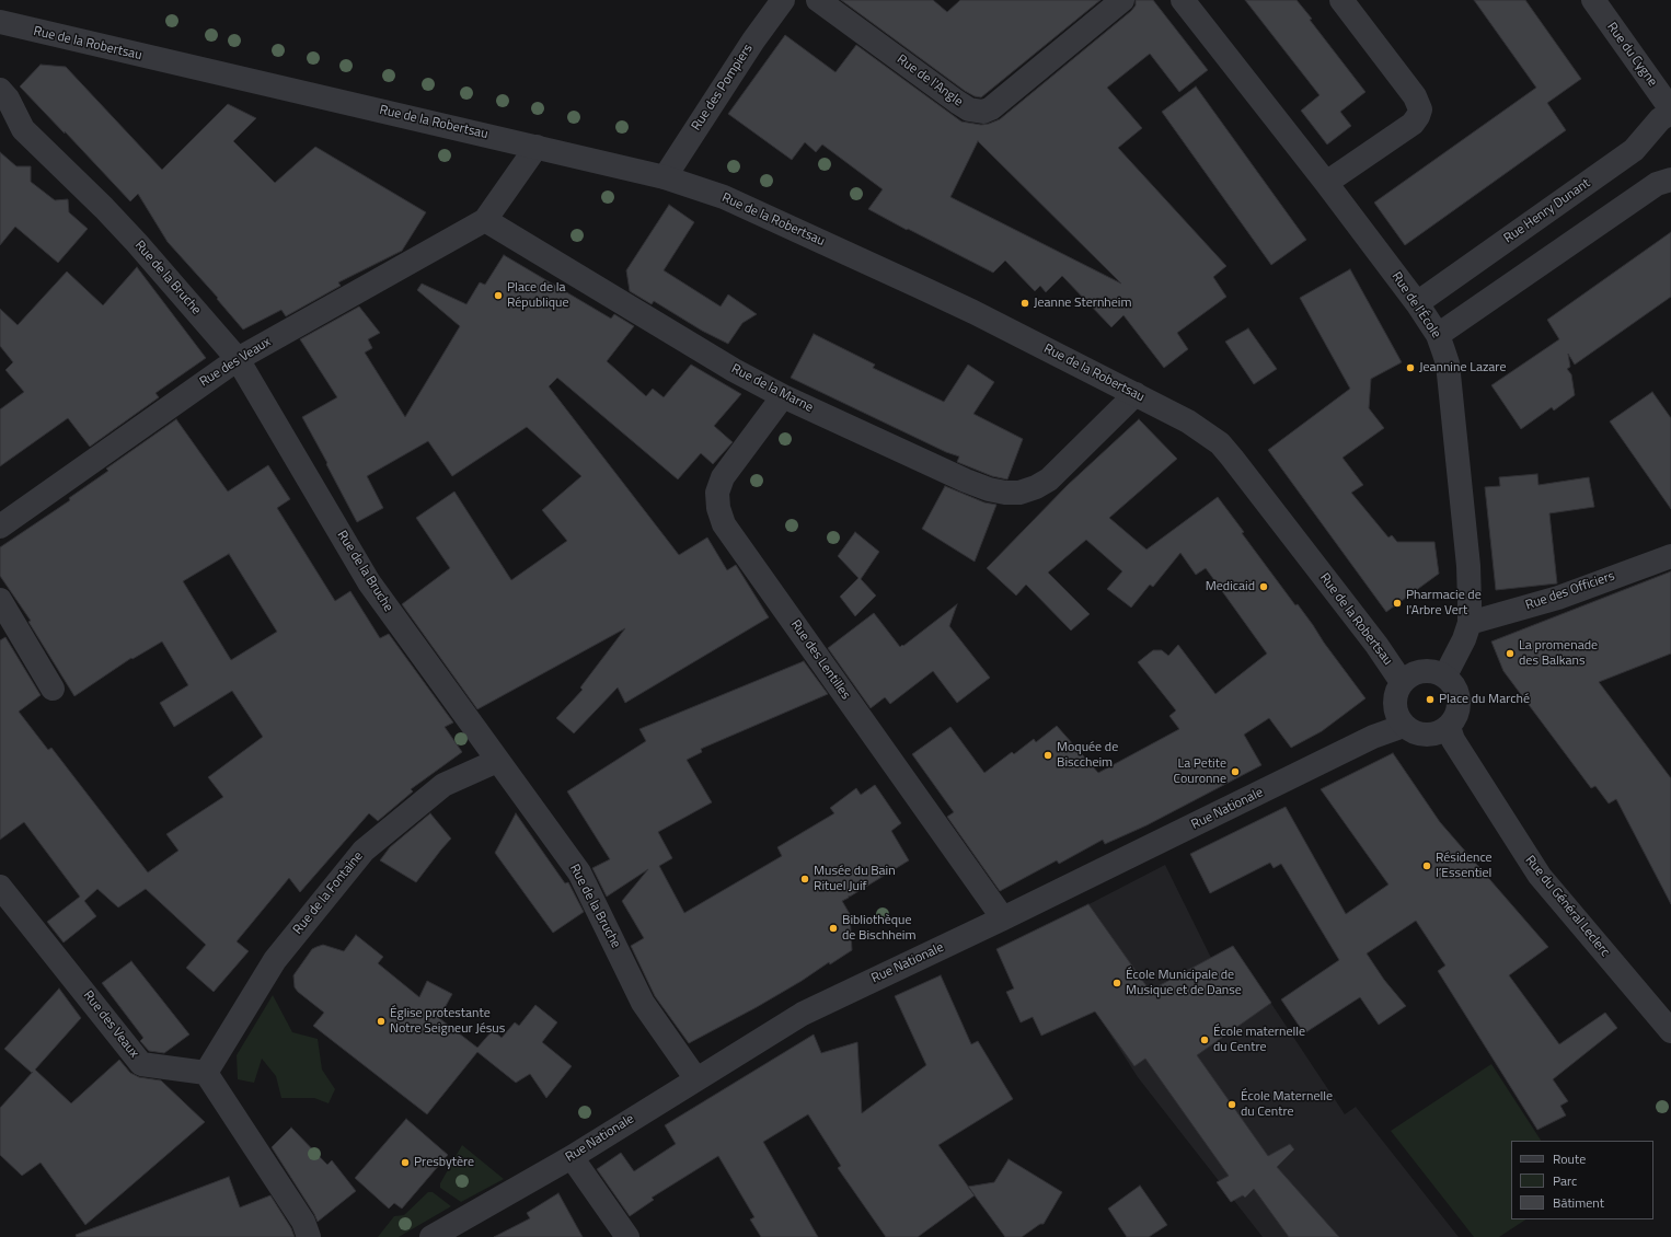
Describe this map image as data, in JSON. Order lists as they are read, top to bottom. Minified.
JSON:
{"streets":{"street":["Rue de la Robertsau","Rue du Cygne","Rue de l'Angle","Rue des Pompiers","Rue Henry Dunant","Rue de la Bruche","Rue de l'École","Rue des Veaux","Rue de la Marne","Rue des Officiers","Rue des Lentilles","Rue Nationale","Rue de la Fontaine","Rue du Général Leclerc"]},"crossings":[["Rue de la Robertsau","Rue des Pompiers"],["Rue de la Robertsau","Rue de l'École"],["Rue de la Robertsau","Rue de la Marne"],["Rue de la Robertsau","Rue Nationale"],["Rue de la Robertsau","Rue du Général Leclerc"],["Rue Henry Dunant","Rue de l'École"],["Rue de la Bruche","Rue des Veaux"],["Rue de la Bruche","Rue Nationale"],["Rue de la Bruche","Rue de la Fontaine"],["Rue de l'École","Rue des Officiers"],["Rue de l'École","Rue Nationale"],["Rue de l'École","Rue du Général Leclerc"],["Rue des Veaux","Rue de la Marne"],["Rue des Veaux","Rue de la Fontaine"],["Rue de la Marne","Rue des Lentilles"],["Rue des Lentilles","Rue Nationale"],["Rue Nationale","Rue du Général Leclerc"]],"places":["Place de la République","Jeanne Sternheim","Jeannine Lazare","Medicaid","Pharmacie de l'Arbre Vert","La promenade des Balkans","Place du Marché","Moquée de Bisccheim","La Petite Couronne","Résidence l’Essentiel","Musée du Bain Rituel Juif","Bibliothèque de Bischheim","École Municipale de Musique et de Danse","Église protestante Notre Seigneur Jésus","École maternelle du Centre","École Maternelle du Centre","Presbytère"],"legend":["Route","Parc","Bâtiment"]}
